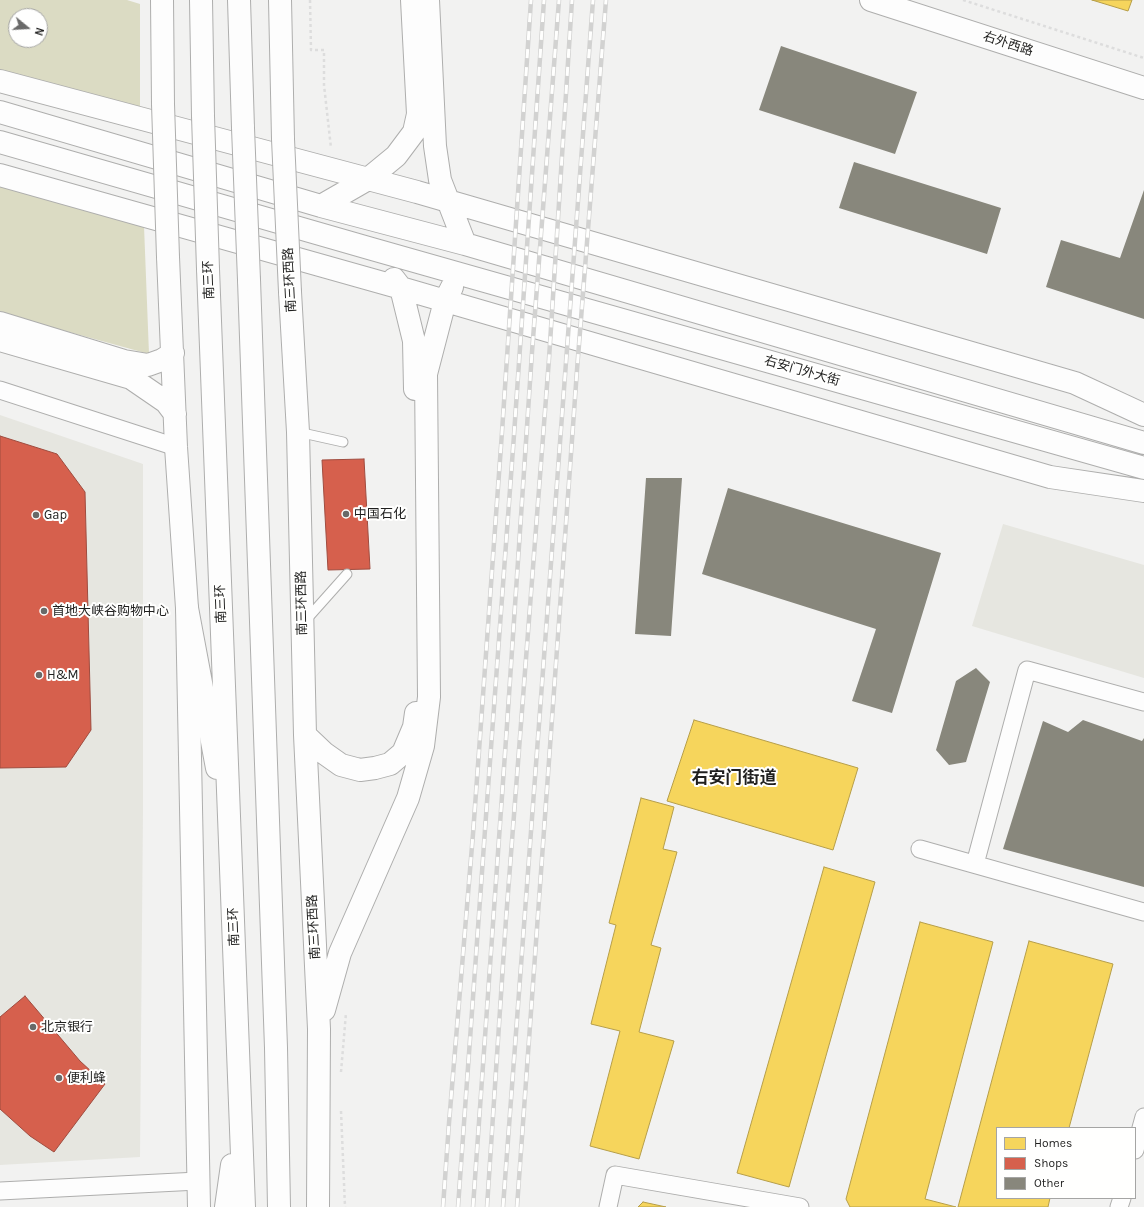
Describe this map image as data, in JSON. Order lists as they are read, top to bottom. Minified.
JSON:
{"streets":{"main road":["右外西路","南三环","南三环西路","右安门外大街"]},"districts":["右安门街道"],"places":["中国石化","Gap","首地大峡谷购物中心","H&M","北京银行","便利蜂"],"legend":["Homes","Shops","Other"],"north":"right"}
